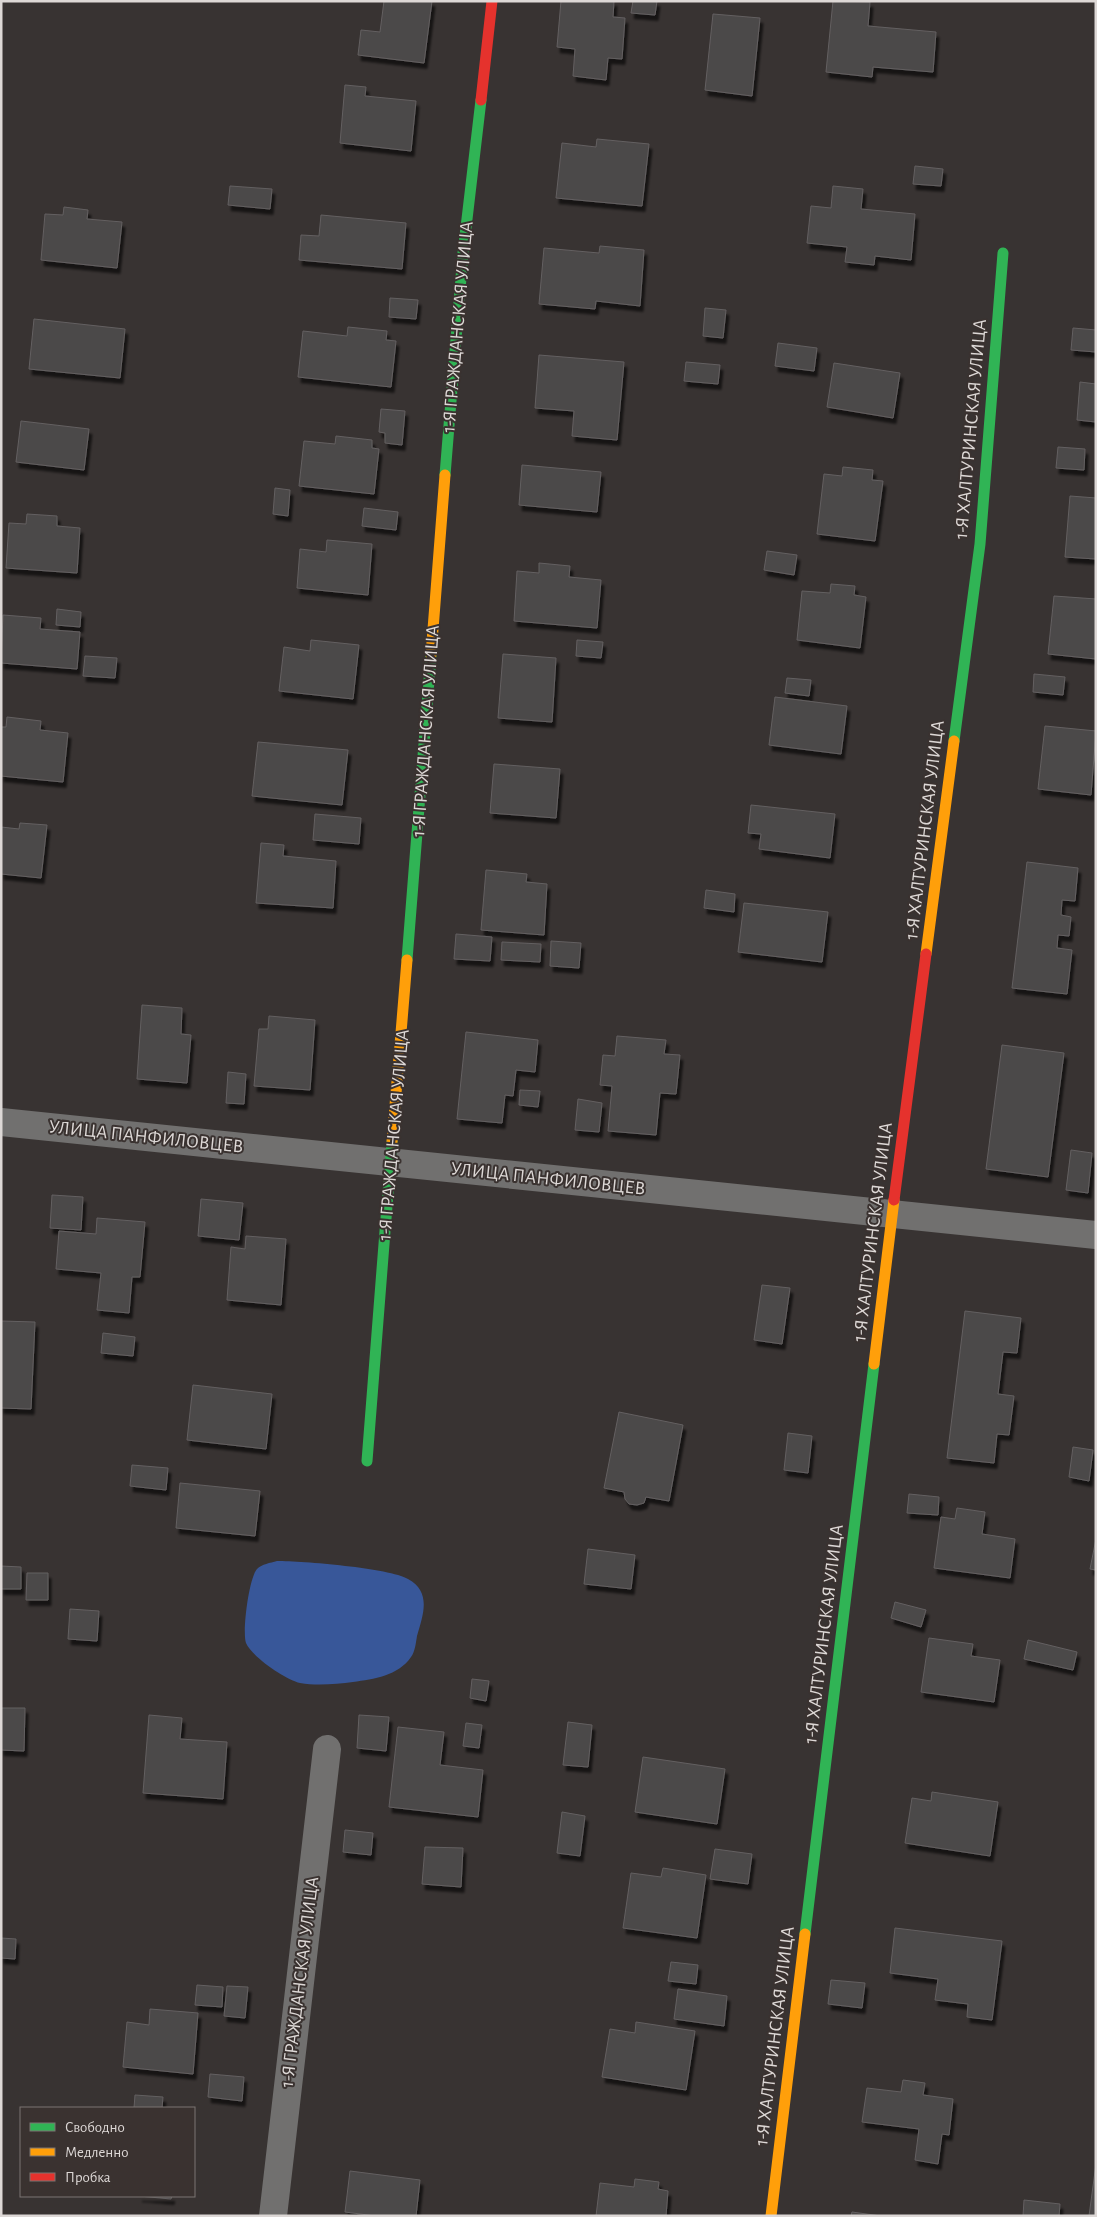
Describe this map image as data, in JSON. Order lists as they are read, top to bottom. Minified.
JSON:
{"streets":{"street":["1-Я ГРАЖДАНСКАЯ УЛИЦА","1-Я ХАЛТУРИНСКАЯ УЛИЦА","УЛИЦА ПАНФИЛОВЦЕВ"]},"crossings":[["1-Я ГРАЖДАНСКАЯ УЛИЦА","УЛИЦА ПАНФИЛОВЦЕВ"],["1-Я ХАЛТУРИНСКАЯ УЛИЦА","УЛИЦА ПАНФИЛОВЦЕВ"]],"legend":["Свободно","Медленно","Пробка"]}
